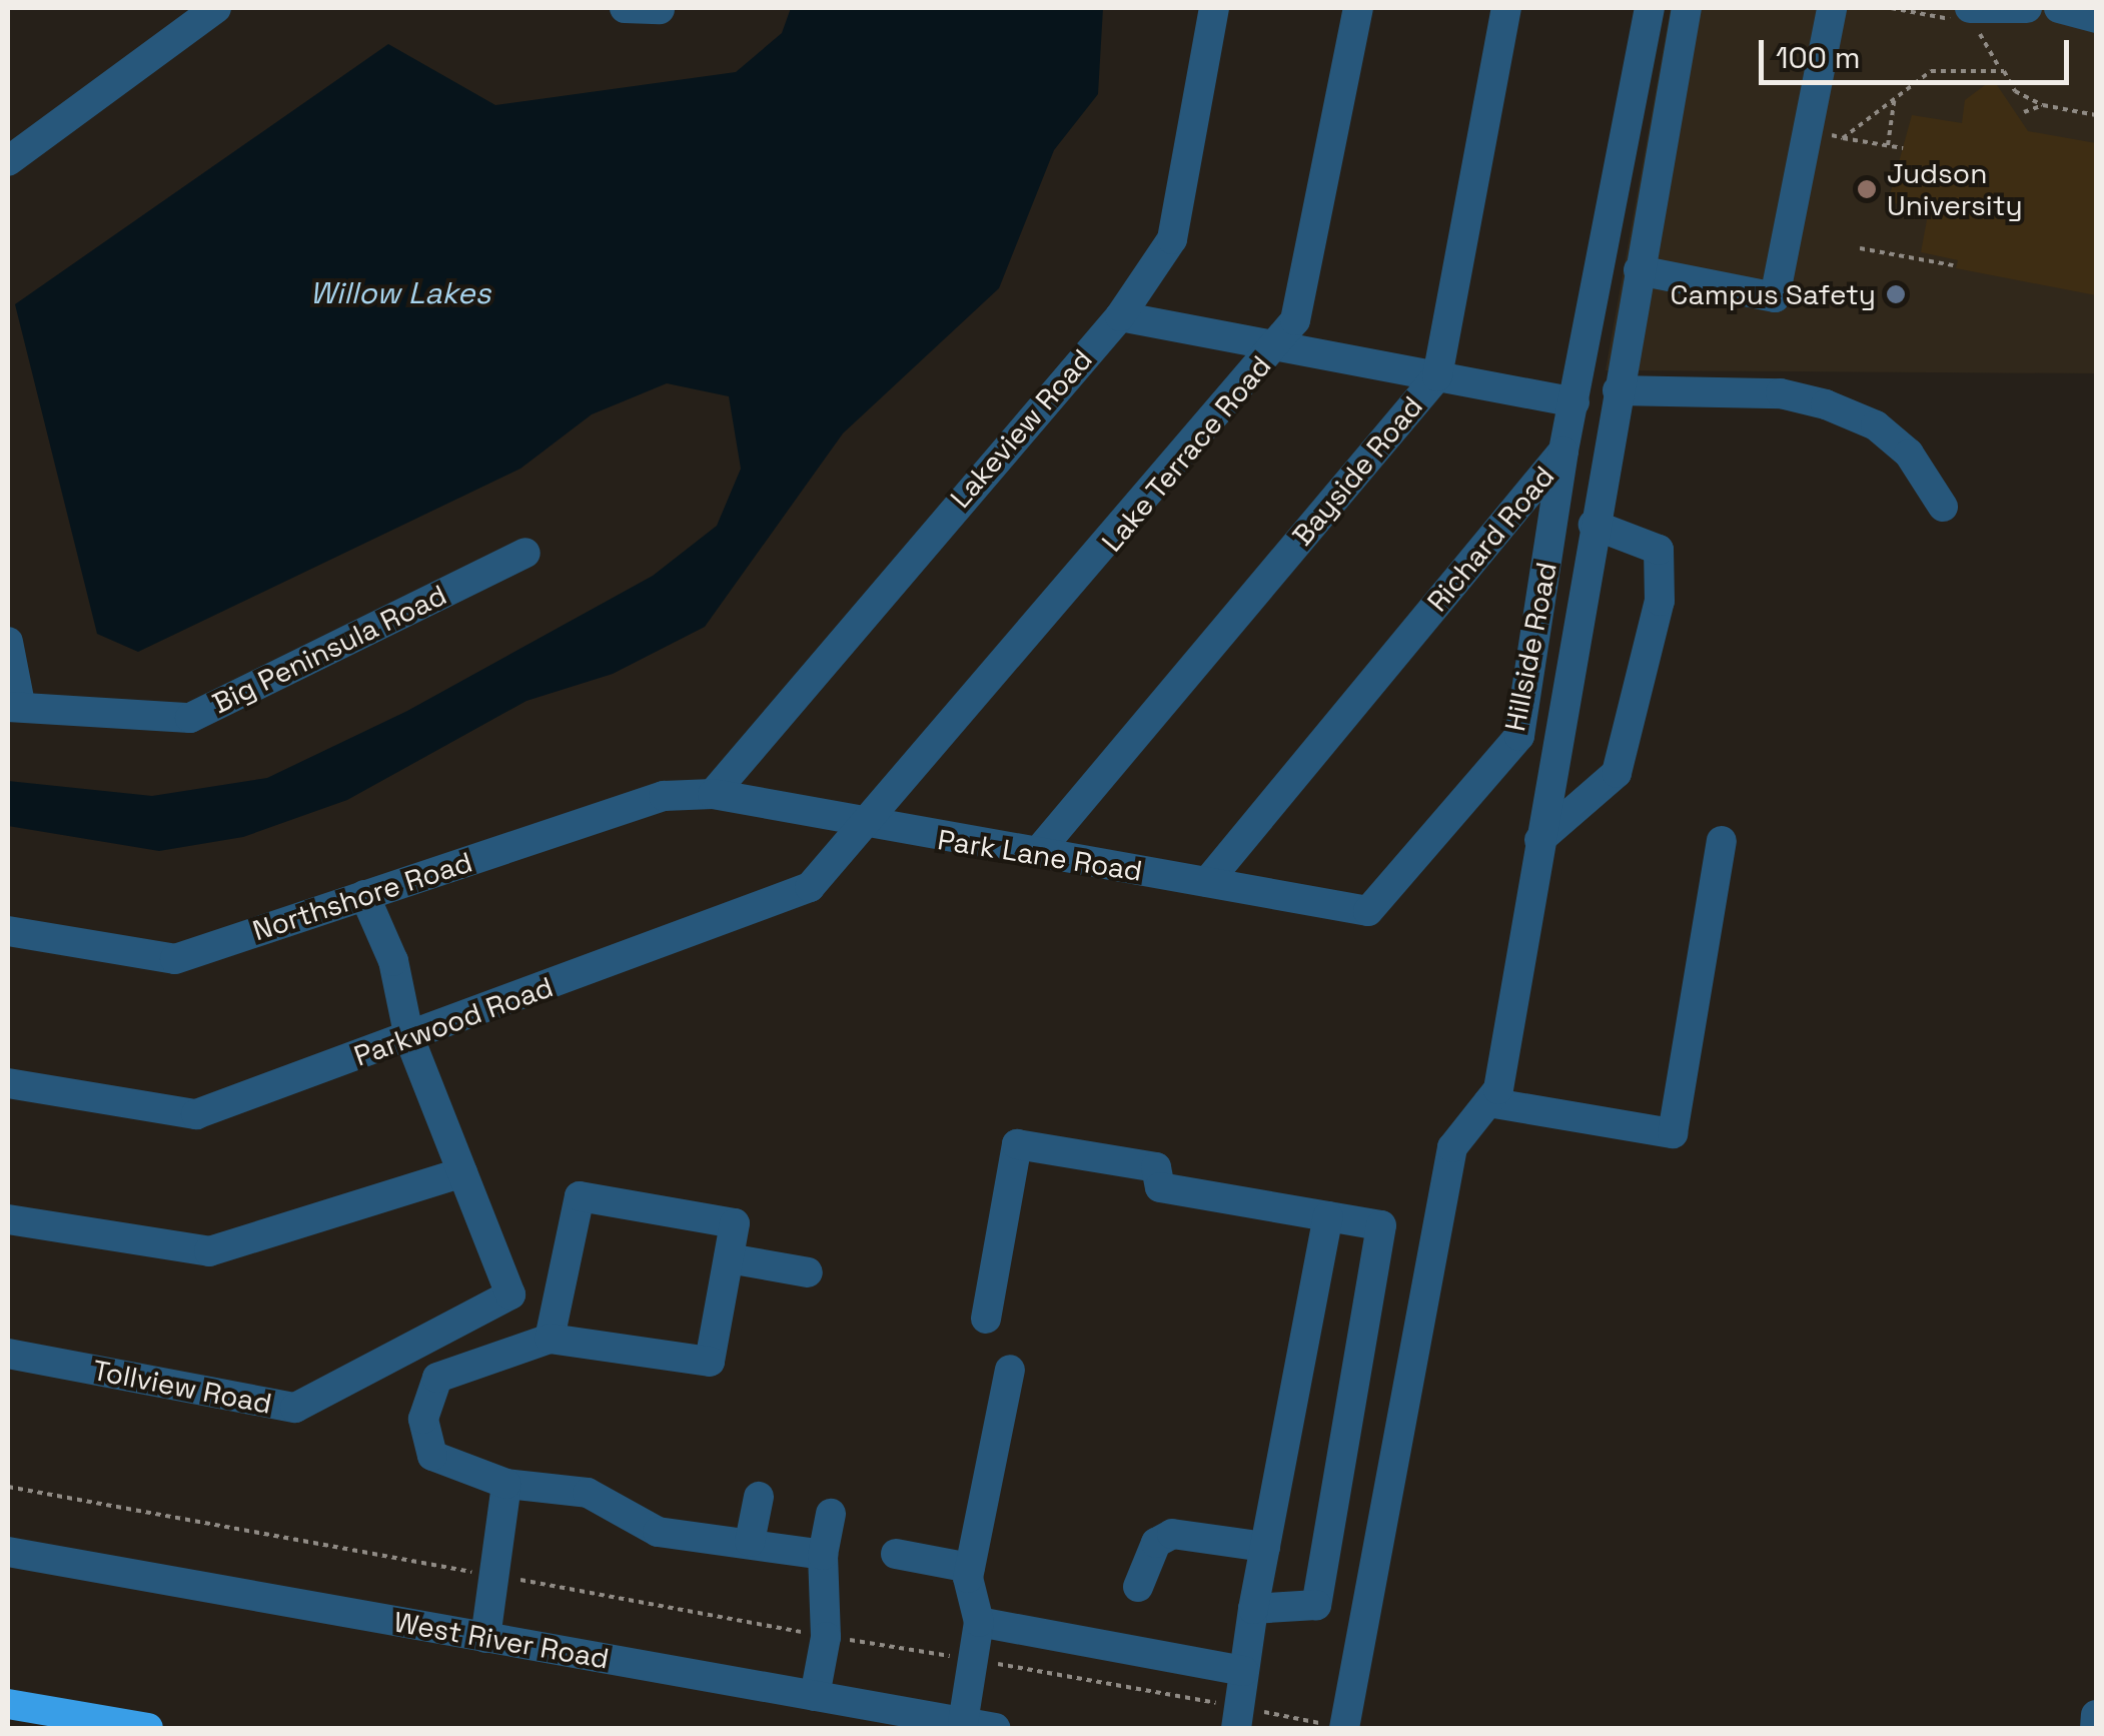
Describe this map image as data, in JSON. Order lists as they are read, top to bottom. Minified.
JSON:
{"streets":{"street":["Lakeview Road","Lake Terrace Road","Bayside Road","Richard Road","Hillside Road","Big Peninsula Road","Park Lane Road","Northshore Road","Parkwood Road","Tollview Road","West River Road"]},"crossings":[["Lakeview Road","Park Lane Road"],["Lakeview Road","Northshore Road"],["Lake Terrace Road","Park Lane Road"],["Lake Terrace Road","Parkwood Road"],["Bayside Road","Park Lane Road"],["Richard Road","Hillside Road"],["Richard Road","Park Lane Road"],["Hillside Road","Park Lane Road"],["Park Lane Road","Northshore Road"],["Park Lane Road","Parkwood Road"]],"water":["Willow Lakes"],"places":["Judson University","Campus Safety"],"scale_bar":"100 m"}
